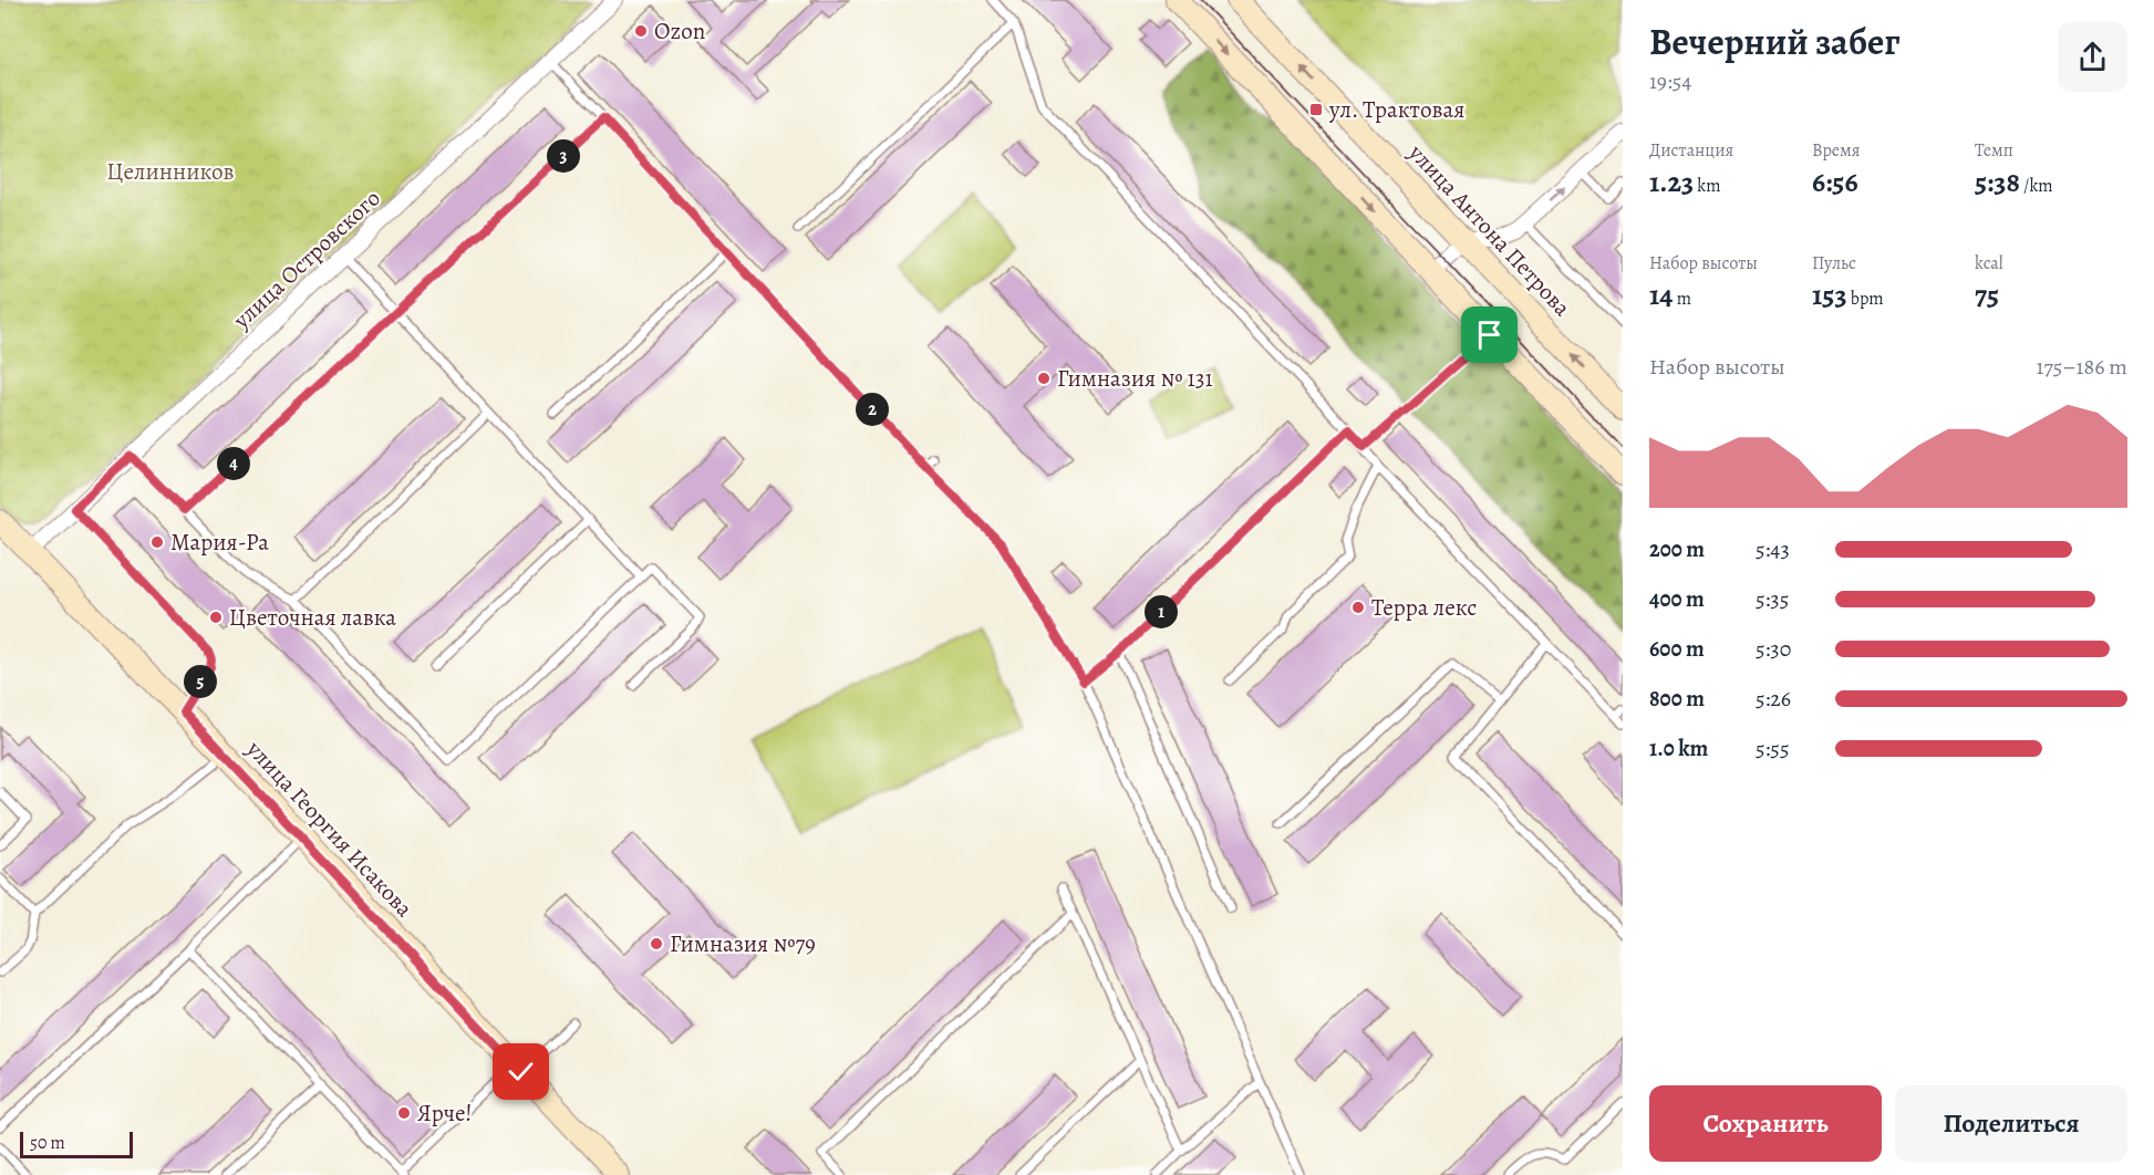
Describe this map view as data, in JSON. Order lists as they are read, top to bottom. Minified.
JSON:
{"streets":{"main road":["улица Антона Петрова","улица Георгия Исакова"],"street":["улица Островского"]},"crossings":[["улица Островского","улица Георгия Исакова"]],"parks":["Целинников"],"places":{"other":["Ozon","Гимназия № 131","Мария-Ра","Терра лекс","Цветочная лавка","Гимназия №79","Ярче!"],"transit":["ул. Трактовая"]},"scale_bar":"50 m","page":{"heading":["Вечерний забег","19:54"],"stats":[["Дистанция","1.23 km"],["Время","6:56"],["Темп","5:38 /km"],["Набор высоты","14 m"],["Пульс","153 bpm"],["kcal","75"]],"pins":["3","2","4","1","5"],"chart":["Набор высоты","175–186 m"],"list":[{"name":"200 m","note":"5:43"},{"name":"400 m","note":"5:35"},{"name":"600 m","note":"5:30"},{"name":"800 m","note":"5:26"},{"name":"1.0 km","note":"5:55"}],"buttons":["Сохранить","Поделиться"],"scale":"50 m"}}
